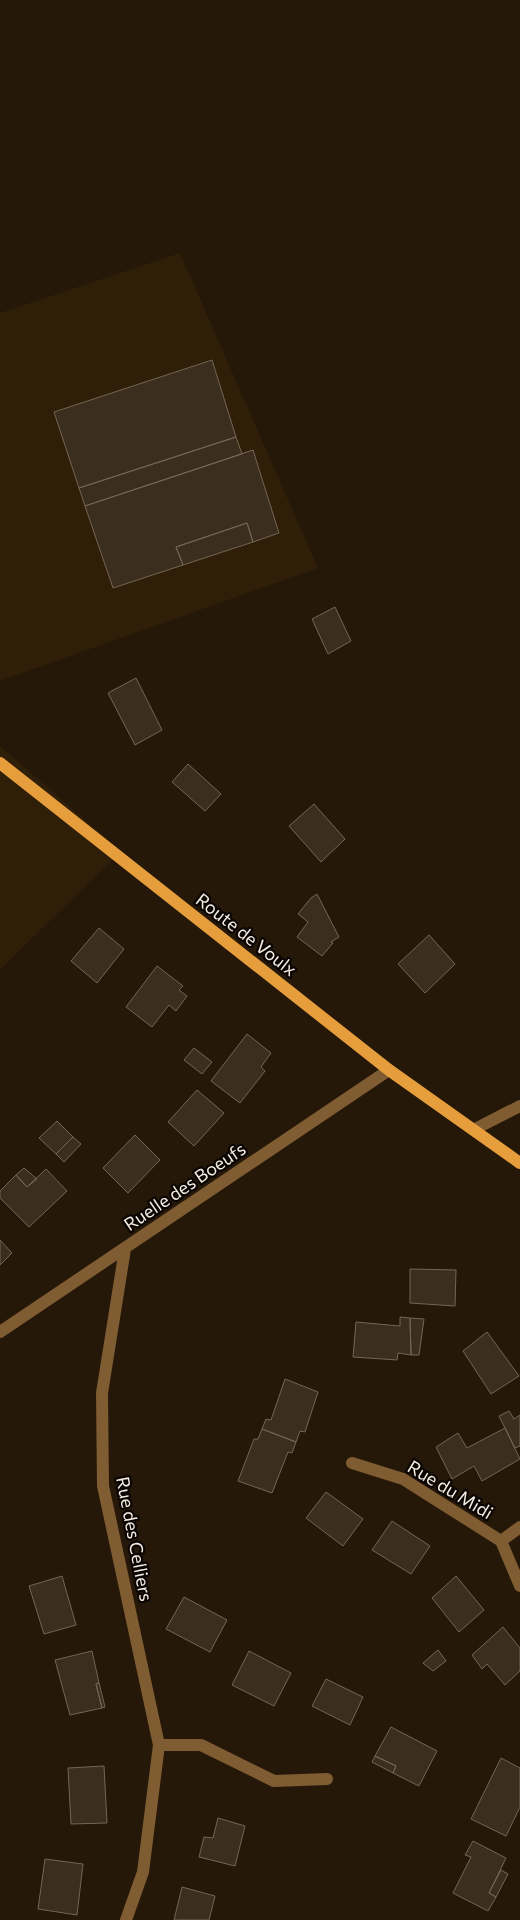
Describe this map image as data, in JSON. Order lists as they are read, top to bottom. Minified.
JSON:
{"streets":{"main road":["Route de Voulx"],"street":["Ruelle des Boeufs","Rue du Midi","Rue des Celliers"]},"crossings":[["Route de Voulx","Ruelle des Boeufs"],["Ruelle des Boeufs","Rue des Celliers"]]}
